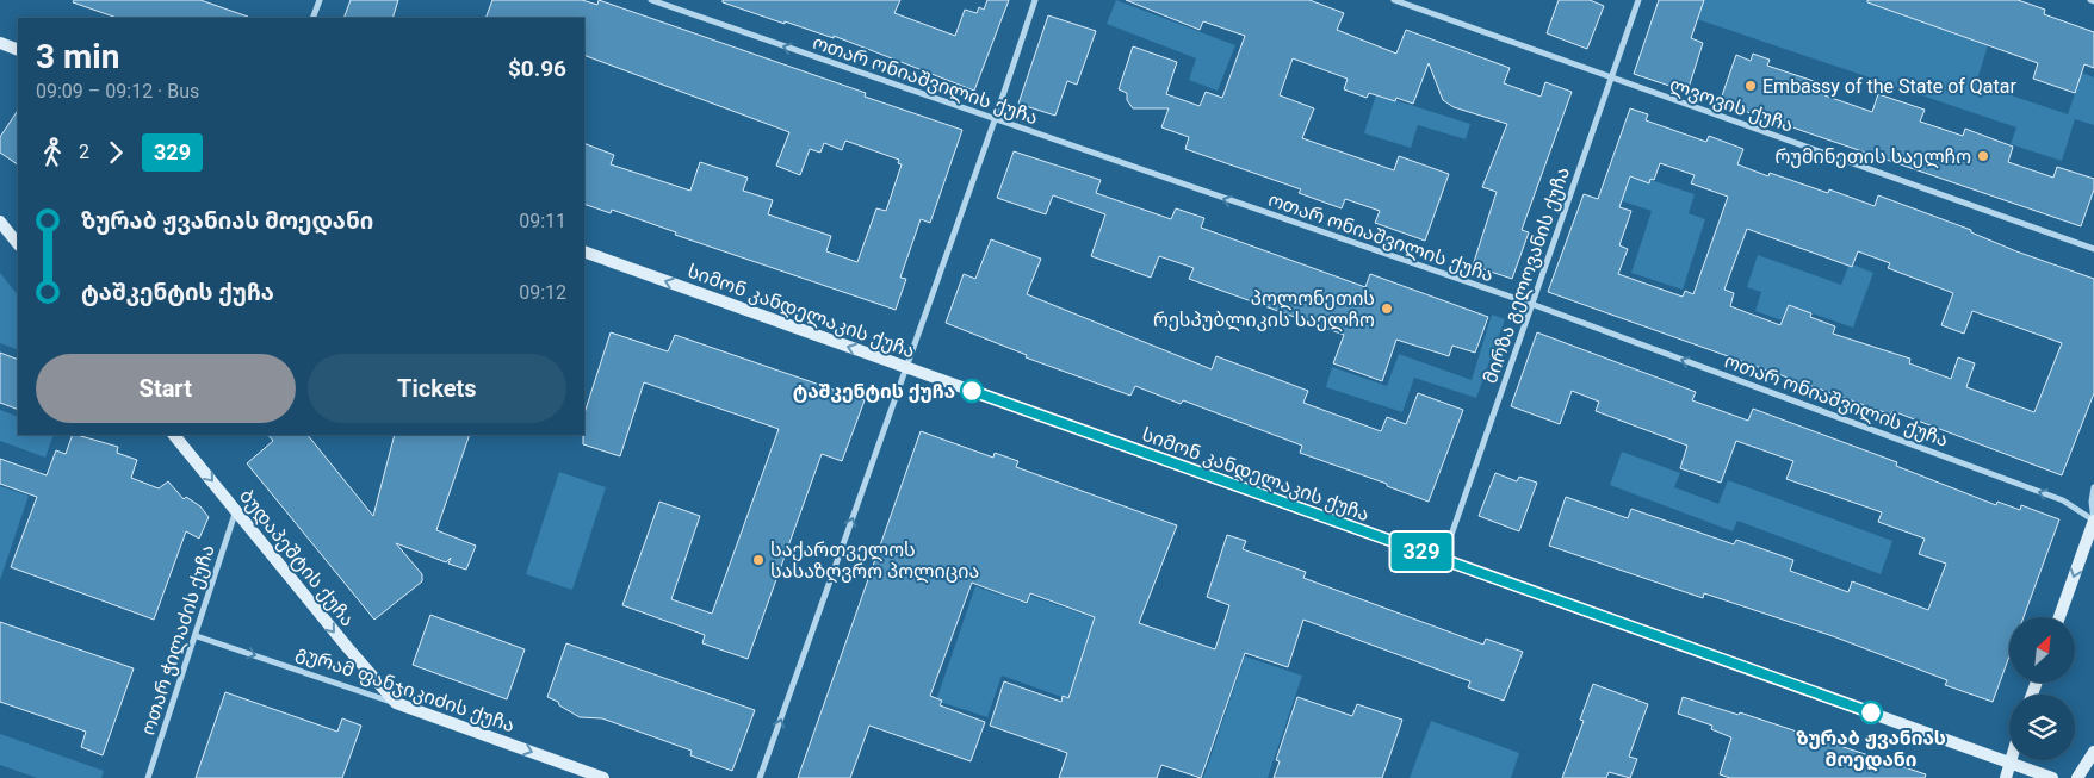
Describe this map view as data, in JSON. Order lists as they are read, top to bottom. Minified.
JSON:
{"streets":{"main road":["სიმონ კანდელაკის ქუჩა","ბუდაპეშტის ქუჩა","გურამ ფანჯიკიძის ქუჩა"],"street":["ოთარ ონიაშვილის ქუჩა","ლვოვის ქუჩა","მირზა გელოვანის ქუჩა","ოთარ ჭილაძის ქუჩა"]},"crossings":[["ოთარ ონიაშვილის ქუჩა","მირზა გელოვანის ქუჩა"],["ლვოვის ქუჩა","მირზა გელოვანის ქუჩა"],["მირზა გელოვანის ქუჩა","სიმონ კანდელაკის ქუჩა"],["ბუდაპეშტის ქუჩა","ოთარ ჭილაძის ქუჩა"],["ბუდაპეშტის ქუჩა","გურამ ფანჯიკიძის ქუჩა"],["ოთარ ჭილაძის ქუჩა","გურამ ფანჯიკიძის ქუჩა"]],"one_way":["ოთარ ონიაშვილის ქუჩა","ბუდაპეშტის ქუჩა","გურამ ფანჯიკიძის ქუჩა"],"places":["Embassy of the State of Qatar","რუმინეთის საელჩო","პოლონეთის რესპუბლიკის საელჩო","ტაშკენტის ქუჩა","საქართველოს სასაზღვრო პოლიცია","ზურაბ ჟვანიას მოედანი"],"lines":["bus line 329"],"north":"top right","page":{"on_map":"329","heading":["3 min","09:09 – 09:12 · Bus","$0.96"],"legs":["2","329"],"list":[{"name":"ზურაბ ჟვანიას მოედანი","value":"09:11"},{"name":"ტაშკენტის ქუჩა","value":"09:12"}],"buttons":["Start","Tickets"]}}
